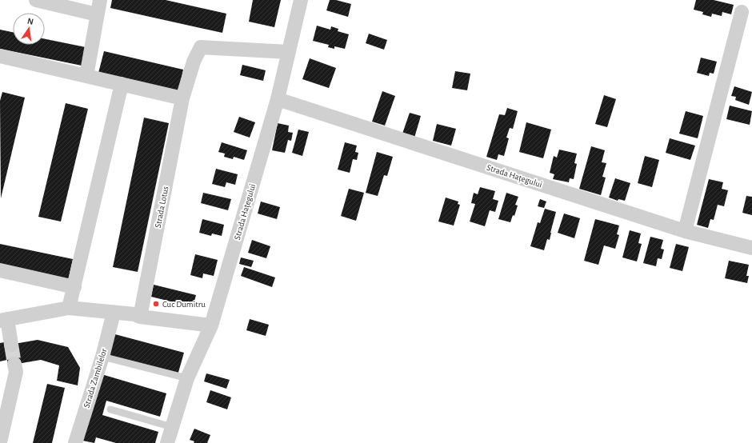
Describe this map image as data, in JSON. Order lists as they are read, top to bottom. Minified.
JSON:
{"streets":{"street":["Strada Hațegului","Strada Lotus","Strada Zambilelor"]},"crossings":[["Strada Hațegului","Strada Lotus"]],"places":["Cuc Dumitru"],"north":"top"}
